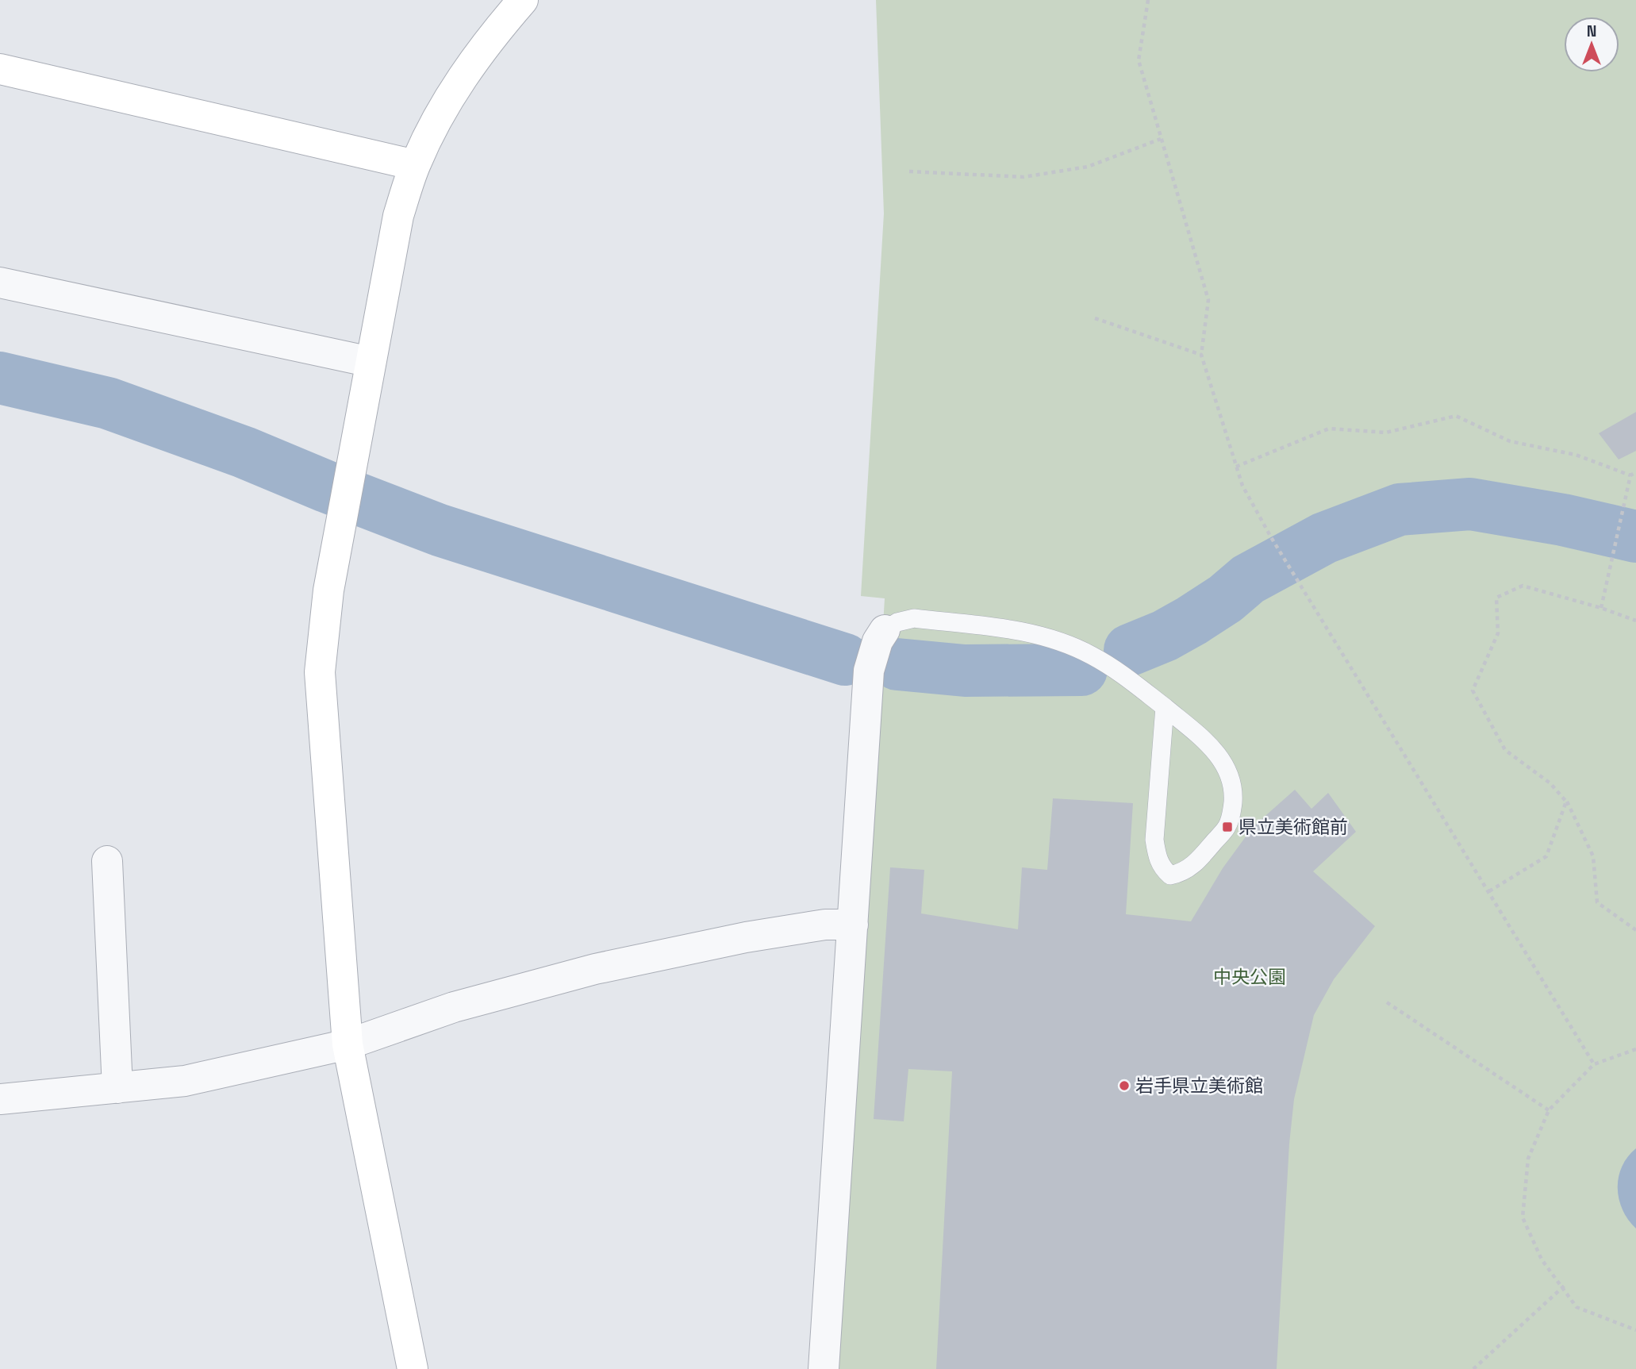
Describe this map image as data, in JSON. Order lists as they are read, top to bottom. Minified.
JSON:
{"parks":["中央公園"],"places":{"transit":["県立美術館前"],"other":["岩手県立美術館"]},"north":"top"}
